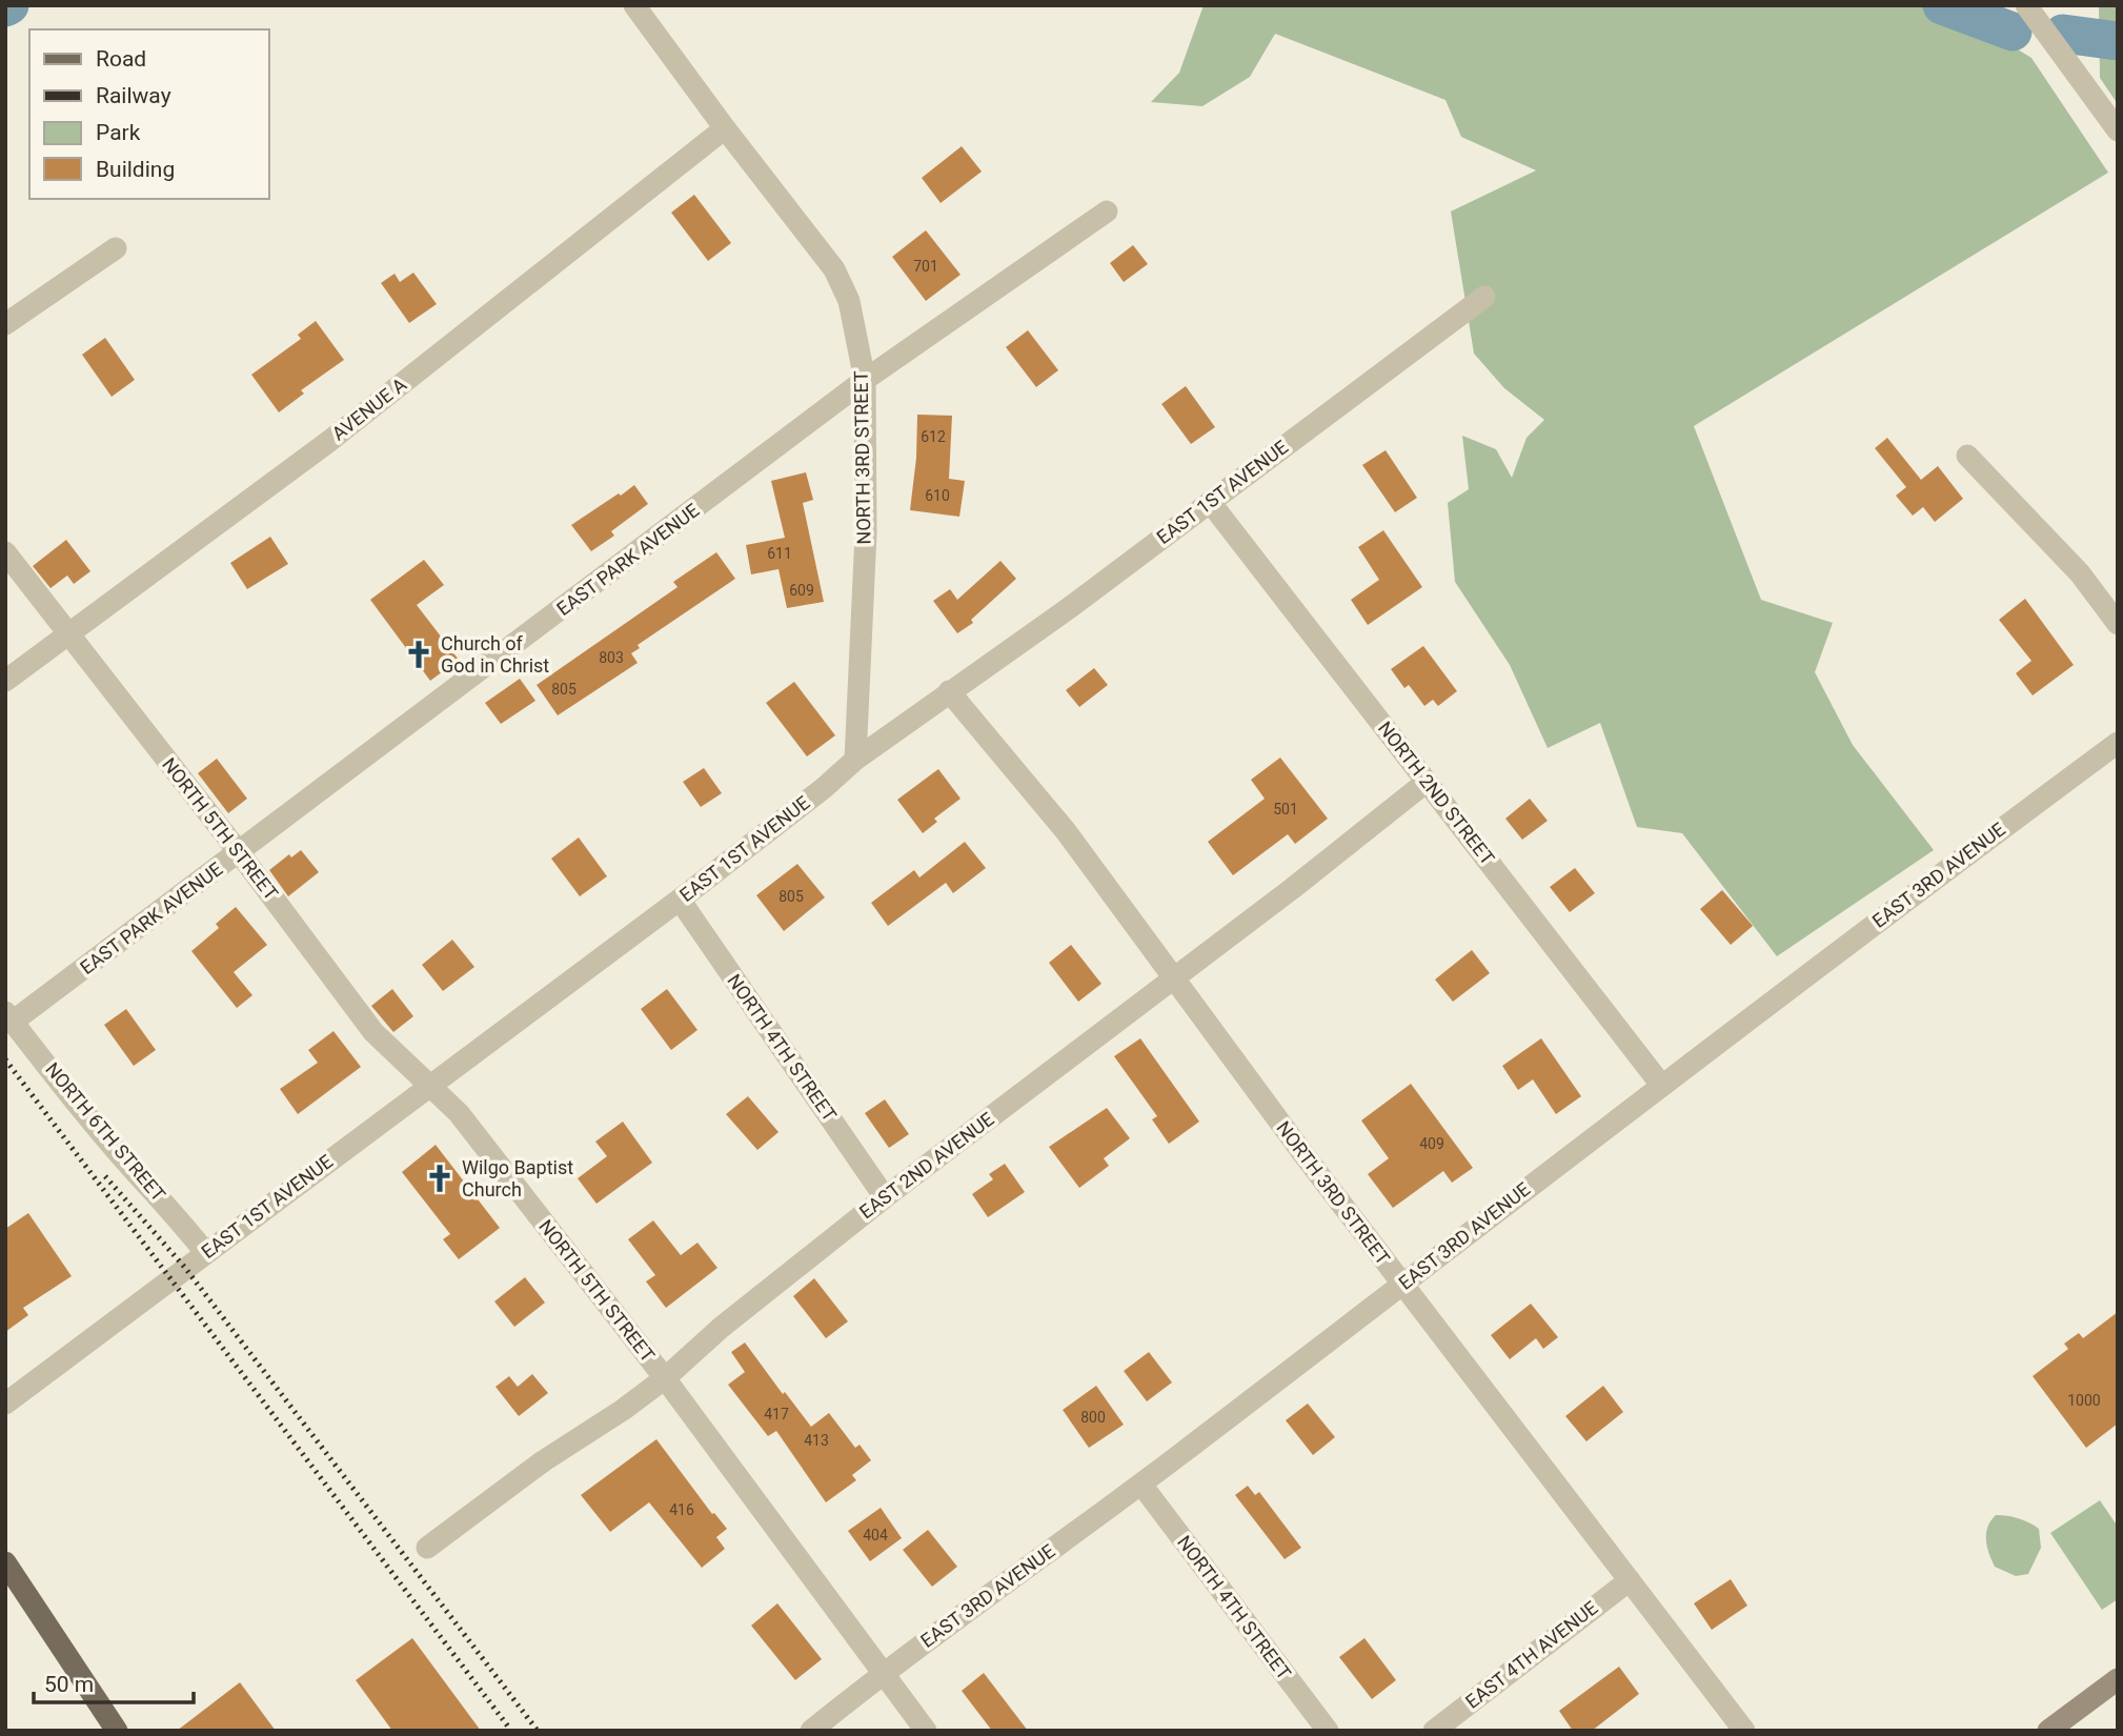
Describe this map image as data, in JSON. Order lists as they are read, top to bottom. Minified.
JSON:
{"streets":{"street":["AVENUE A","NORTH 3RD STREET","EAST 1ST AVENUE","EAST PARK AVENUE","NORTH 2ND STREET","NORTH 5TH STREET","EAST 3RD AVENUE","NORTH 4TH STREET","NORTH 6TH STREET","EAST 2ND AVENUE","EAST 4TH AVENUE"]},"crossings":[["AVENUE A","NORTH 3RD STREET"],["AVENUE A","NORTH 5TH STREET"],["NORTH 3RD STREET","EAST 1ST AVENUE"],["NORTH 3RD STREET","EAST PARK AVENUE"],["NORTH 3RD STREET","EAST 3RD AVENUE"],["NORTH 3RD STREET","EAST 2ND AVENUE"],["NORTH 3RD STREET","EAST 4TH AVENUE"],["EAST 1ST AVENUE","NORTH 2ND STREET"],["EAST 1ST AVENUE","NORTH 5TH STREET"],["EAST 1ST AVENUE","NORTH 4TH STREET"],["EAST 1ST AVENUE","NORTH 6TH STREET"],["EAST PARK AVENUE","NORTH 5TH STREET"],["EAST PARK AVENUE","NORTH 6TH STREET"],["NORTH 2ND STREET","EAST 3RD AVENUE"],["NORTH 2ND STREET","EAST 2ND AVENUE"],["NORTH 5TH STREET","EAST 3RD AVENUE"],["NORTH 5TH STREET","EAST 2ND AVENUE"],["EAST 3RD AVENUE","NORTH 4TH STREET"],["NORTH 4TH STREET","EAST 2ND AVENUE"]],"places":{"church":["Church of God in Christ","Wilgo Baptist Church"]},"house_numbers":["701","612","610","611","609","803","805","501","805","409","1000","417","800","413","416","404"],"legend":["Road","Railway","Park","Building"],"scale_bar":"50 m"}
